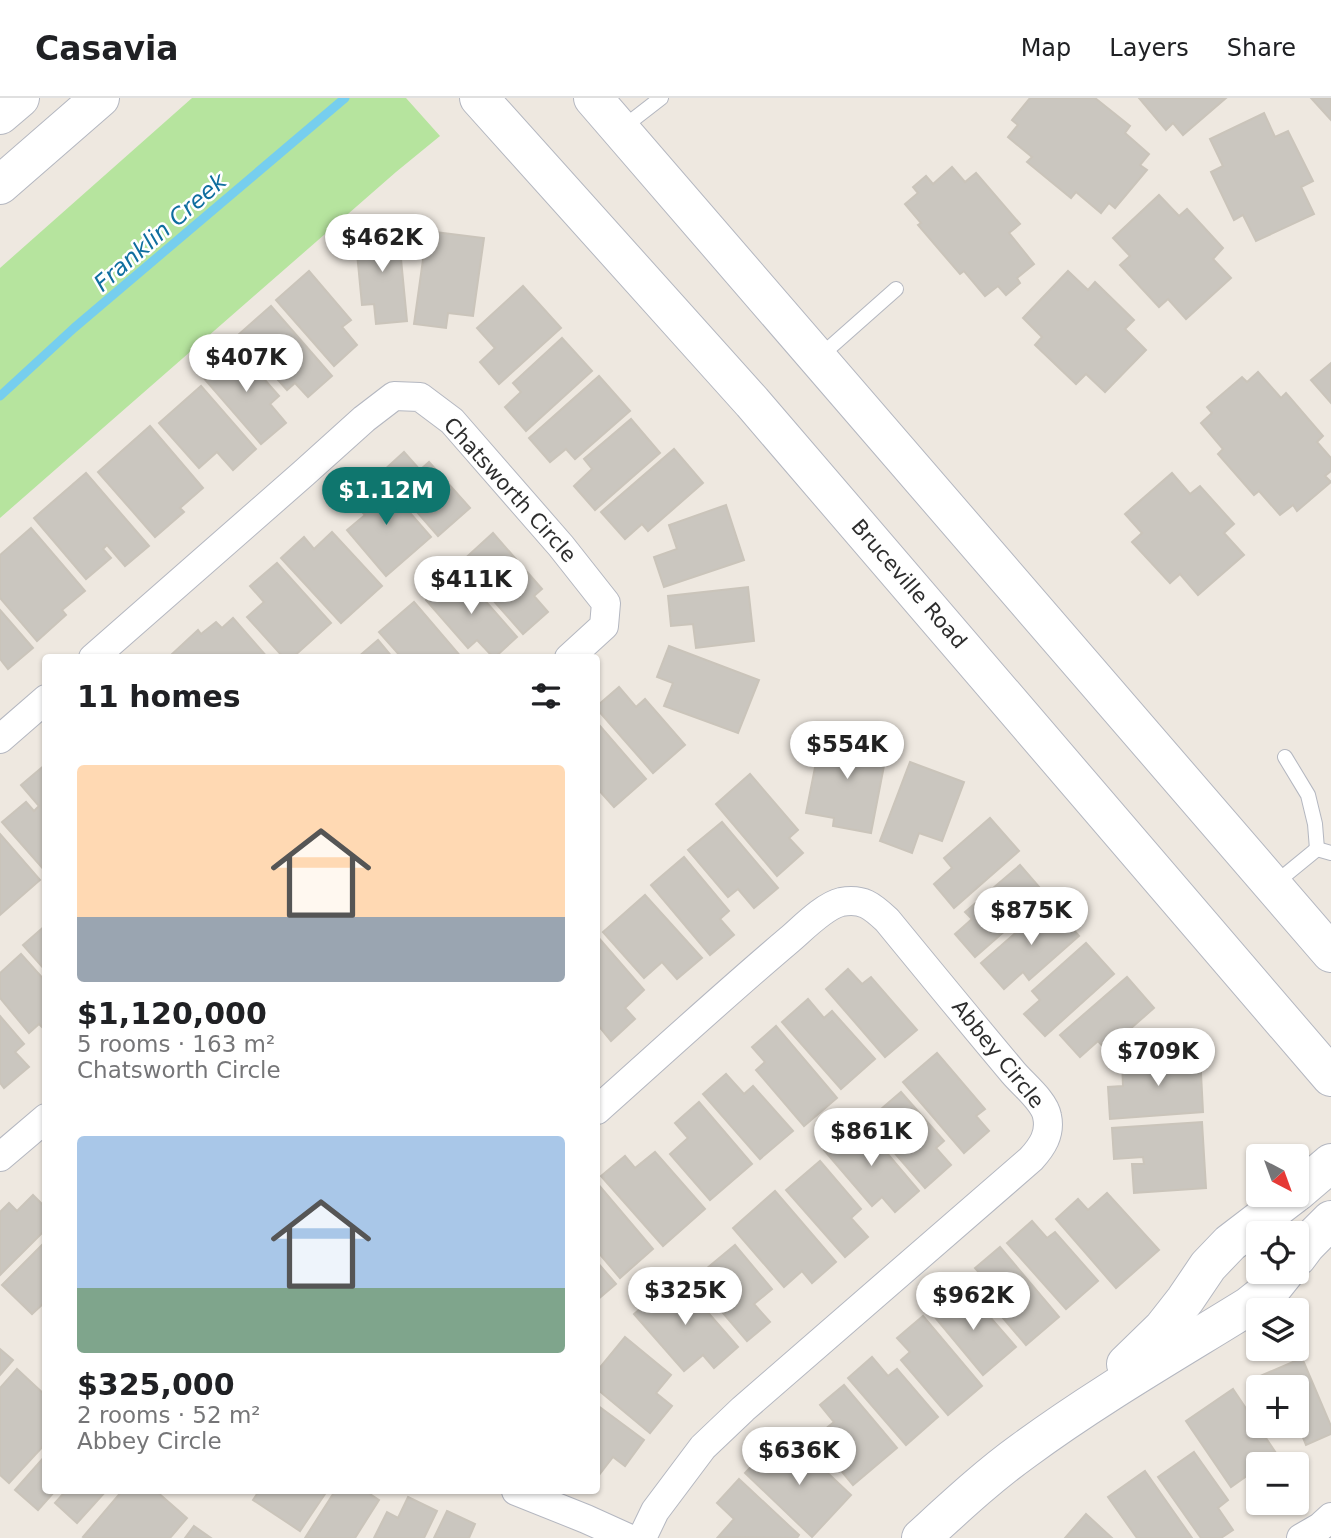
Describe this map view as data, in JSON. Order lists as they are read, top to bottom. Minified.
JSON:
{"streets":{"main road":["Bruceville Road"],"street":["Chatsworth Circle","Abbey Circle"]},"water":["Franklin Creek"],"north":"bottom right","page":{"header":"Casavia","nav":["Map","Layers","Share"],"price":["$462K","$407K","$1.12M","$411K","$554K","$875K","$709K","$861K","$325K","$962K","$636K"],"heading":"11 homes","list":[{"name":"$1,120,000","note":"5 rooms · 163 m² · Chatsworth Circle"},{"name":"$325,000","note":"2 rooms · 52 m² · Abbey Circle"}],"map_buttons":["+","−"]}}
